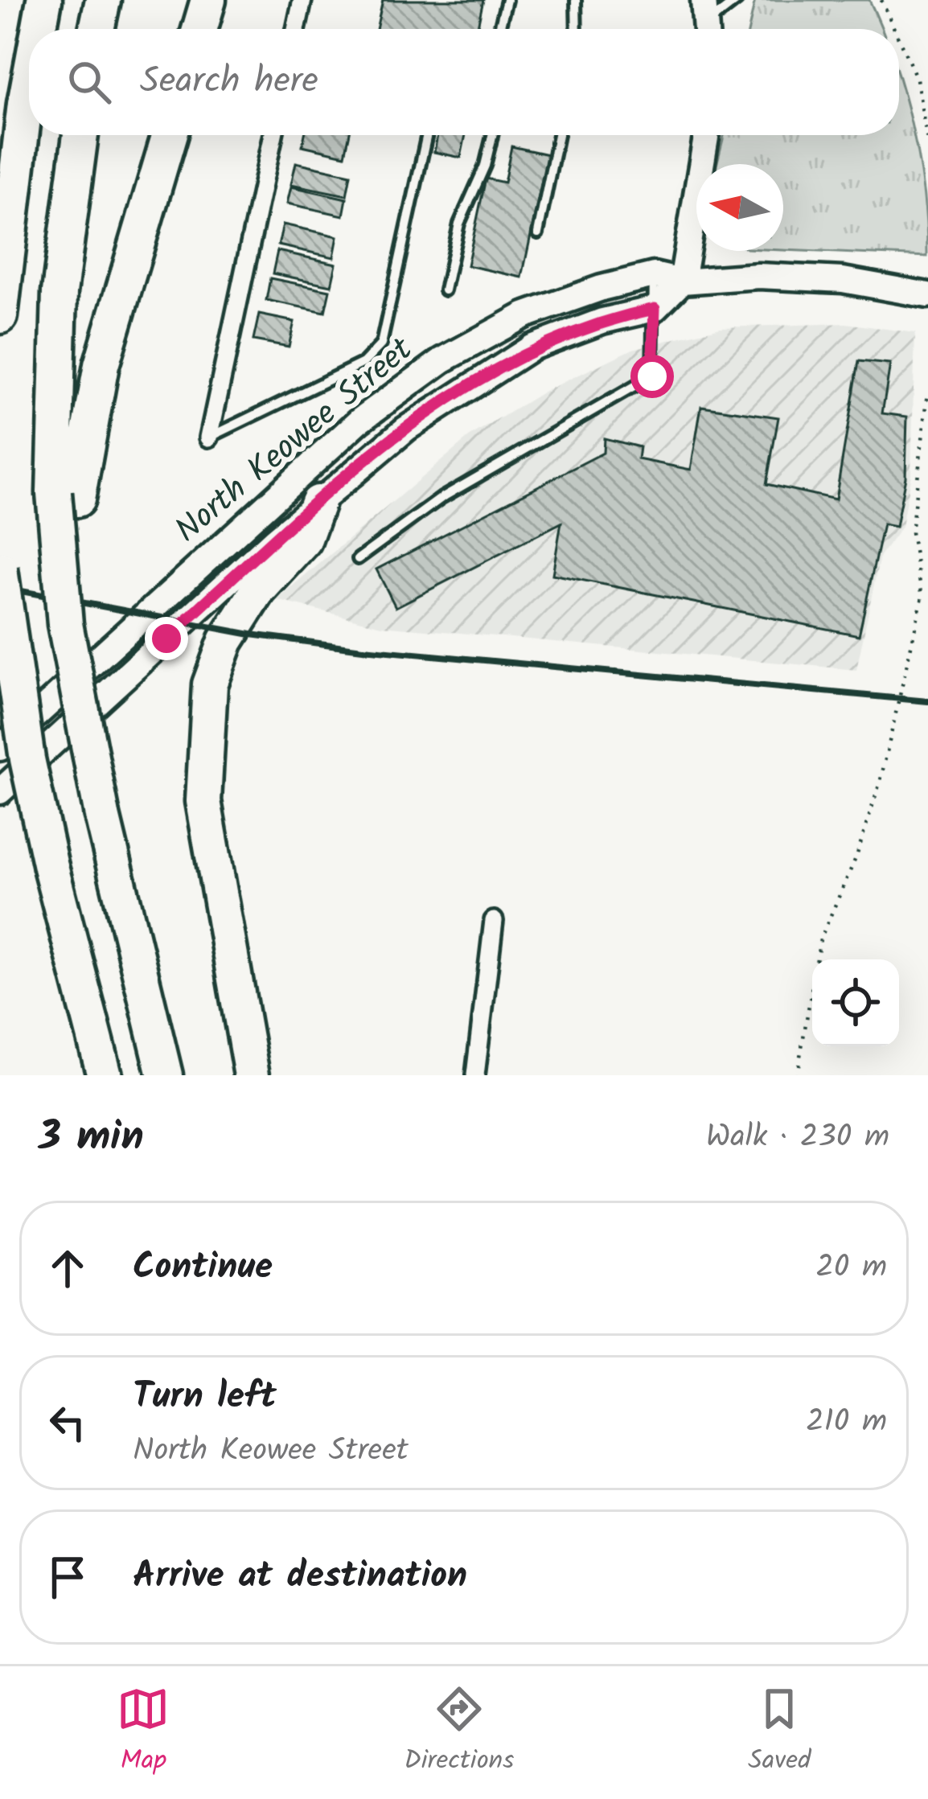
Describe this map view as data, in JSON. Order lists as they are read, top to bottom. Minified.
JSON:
{"streets":{"main road":["North Keowee Street"]},"north":"left","page":{"search":"Search here","heading":["3 min","Walk · 230 m"],"list":[["Continue","20 m"],["Turn left","North Keowee Street","210 m"],"Arrive at destination"],"nav":["Map","Directions","Saved"]}}
